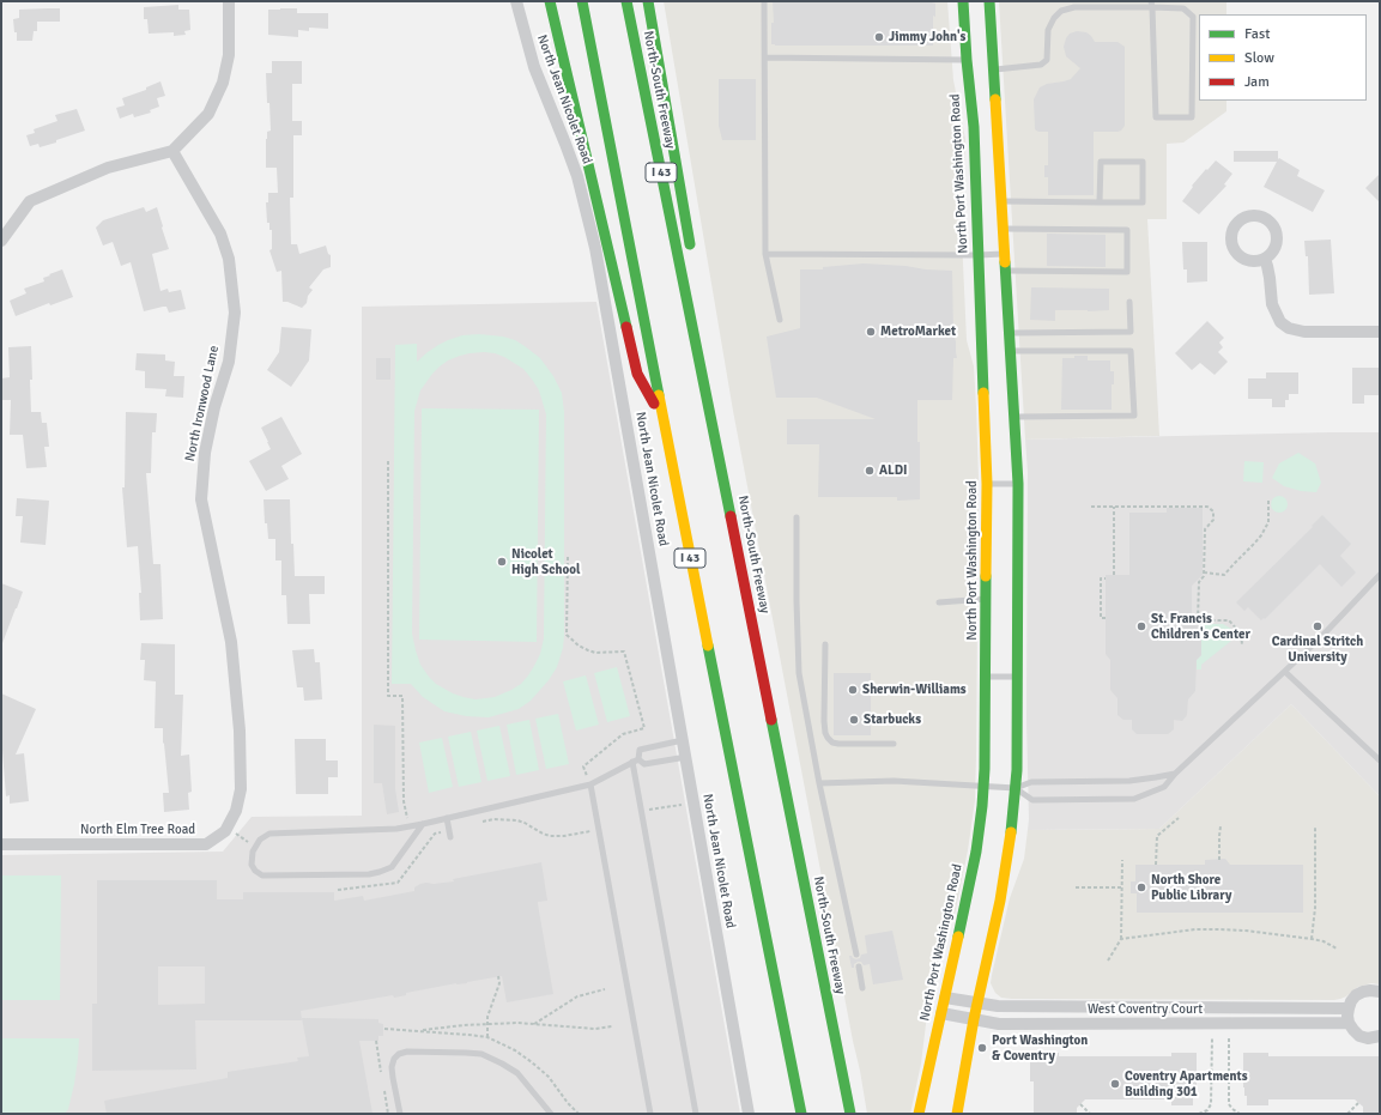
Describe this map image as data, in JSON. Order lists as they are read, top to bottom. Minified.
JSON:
{"streets":{"main road":["North-South Freeway","I 43","North Port Washington Road"],"street":["North Jean Nicolet Road","North Ironwood Lane","North Elm Tree Road","West Coventry Court"]},"crossings":[["North Port Washington Road","West Coventry Court"],["North Ironwood Lane","North Elm Tree Road"]],"places":["Jimmy John's","MetroMarket","ALDI","Nicolet High School","St. Francis Children's Center","Cardinal Stritch University","Sherwin-Williams","Starbucks","North Shore Public Library","Port Washington & Coventry","Coventry Apartments Building 301"],"legend":["Fast","Slow","Jam"]}
